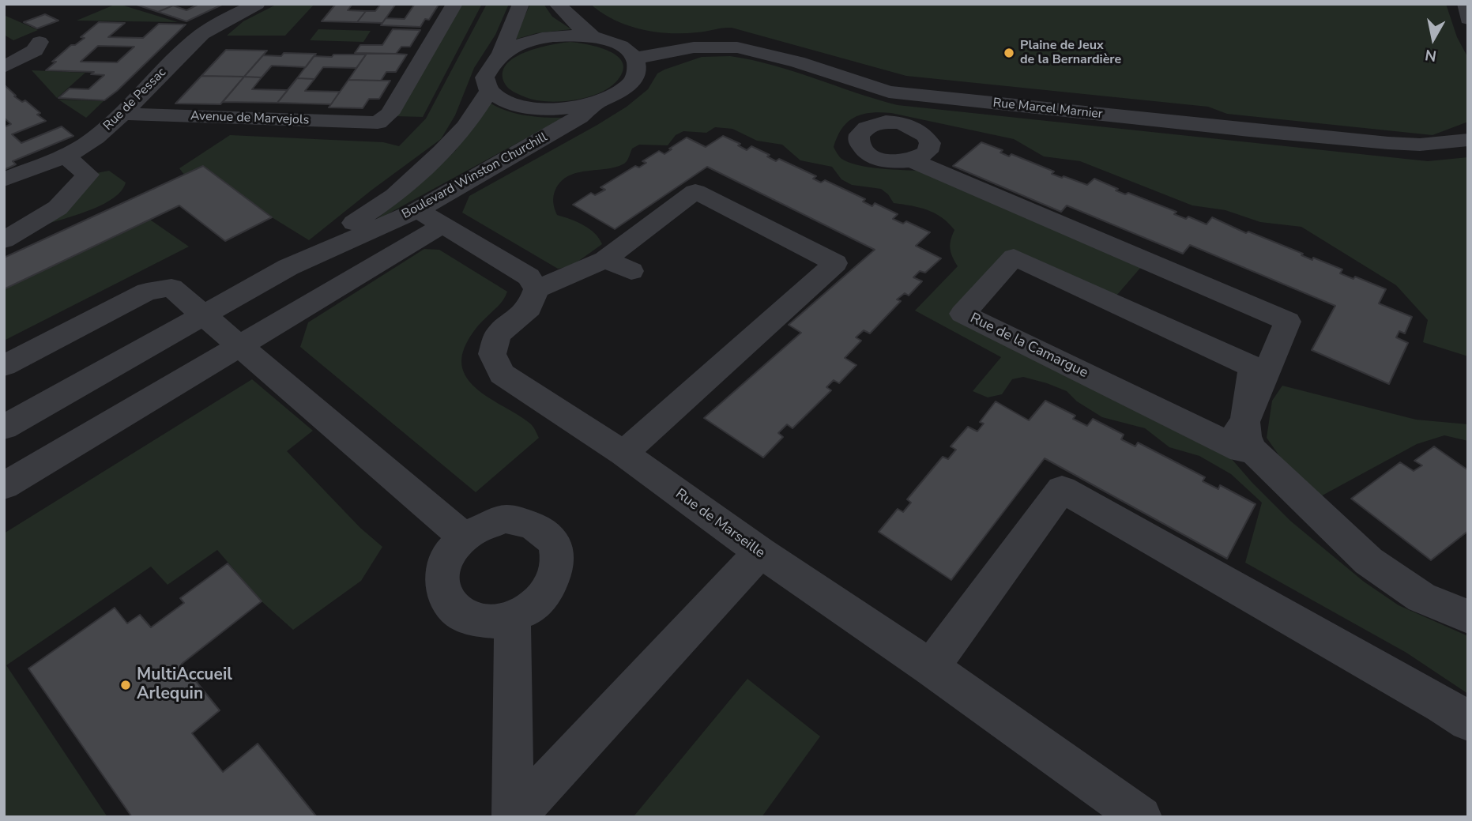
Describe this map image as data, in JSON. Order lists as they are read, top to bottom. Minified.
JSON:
{"streets":{"street":["Rue de Pessac","Rue Marcel Marnier","Avenue de Marvejols","Boulevard Winston Churchill","Rue de la Camargue","Rue de Marseille"]},"crossings":[["Rue de Pessac","Avenue de Marvejols"]],"places":["Plaine de Jeux de la Bernardière","MultiAccueil Arlequin"],"north":"bottom"}
